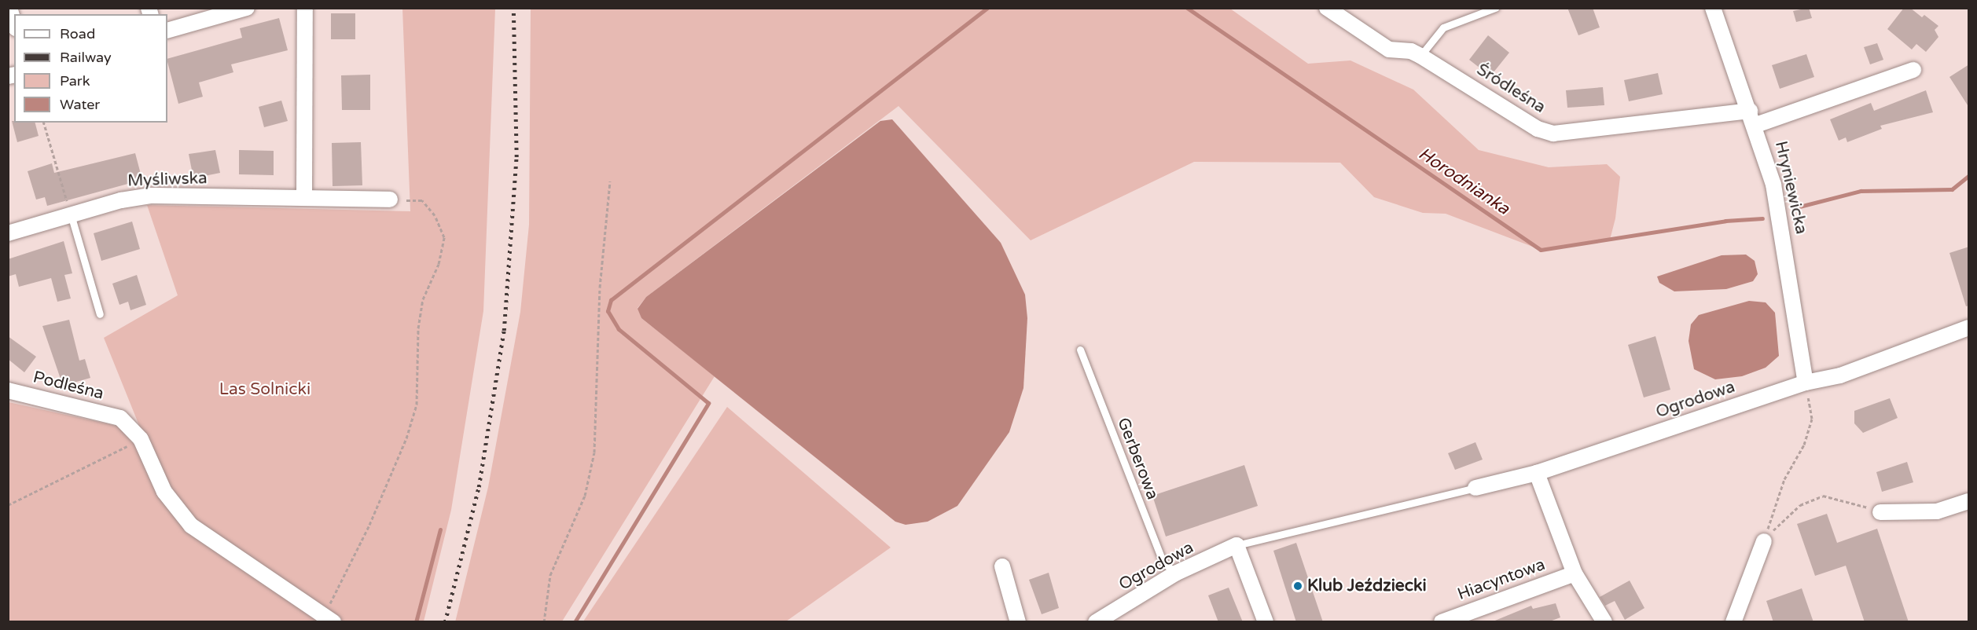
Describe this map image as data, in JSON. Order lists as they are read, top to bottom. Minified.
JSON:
{"streets":{"street":["Śródleśna","Myśliwska","Hryniewicka","Podleśna","Ogrodowa","Hiacyntowa"],"lane":["Gerberowa"]},"crossings":[["Śródleśna","Hryniewicka"],["Hryniewicka","Ogrodowa"],["Ogrodowa","Gerberowa"]],"water":["Horodnianka"],"parks":["Las Solnicki"],"places":["Klub Jeździecki"],"legend":["Road","Railway","Park","Water"]}
